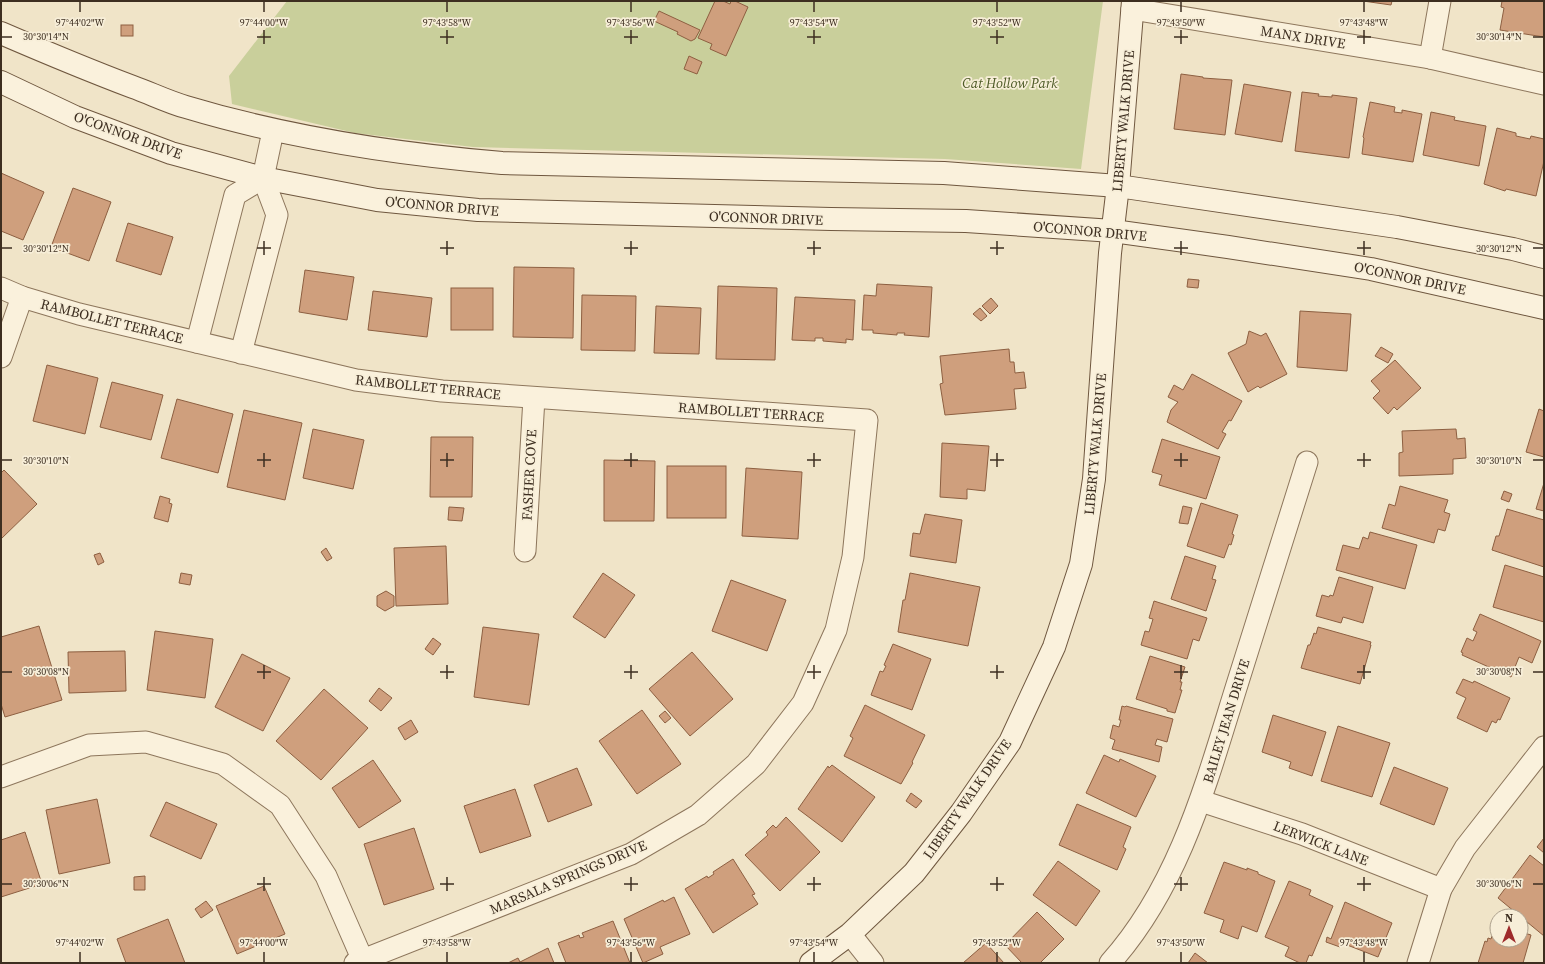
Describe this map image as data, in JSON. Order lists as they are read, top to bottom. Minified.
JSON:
{"streets":{"main road":["LIBERTY WALK DRIVE","O'CONNOR DRIVE"],"street":["MANX DRIVE","RAMBOLLET TERRACE","FASHER COVE","BAILEY JEAN DRIVE","LERWICK LANE","MARSALA SPRINGS DRIVE"]},"crossings":[["MANX DRIVE","LIBERTY WALK DRIVE"],["LIBERTY WALK DRIVE","O'CONNOR DRIVE"],["RAMBOLLET TERRACE","FASHER COVE"],["RAMBOLLET TERRACE","MARSALA SPRINGS DRIVE"],["BAILEY JEAN DRIVE","LERWICK LANE"]],"parks":["Cat Hollow Park"],"north":"top","coordinates":["97°44'02\"W","97°44'00\"W","97°43'58\"W","97°43'56\"W","97°43'54\"W","97°43'52\"W","97°43'50\"W","97°43'48\"W","30°30'14\"N","30°30'12\"N","30°30'10\"N","30°30'08\"N","30°30'06\"N"]}
